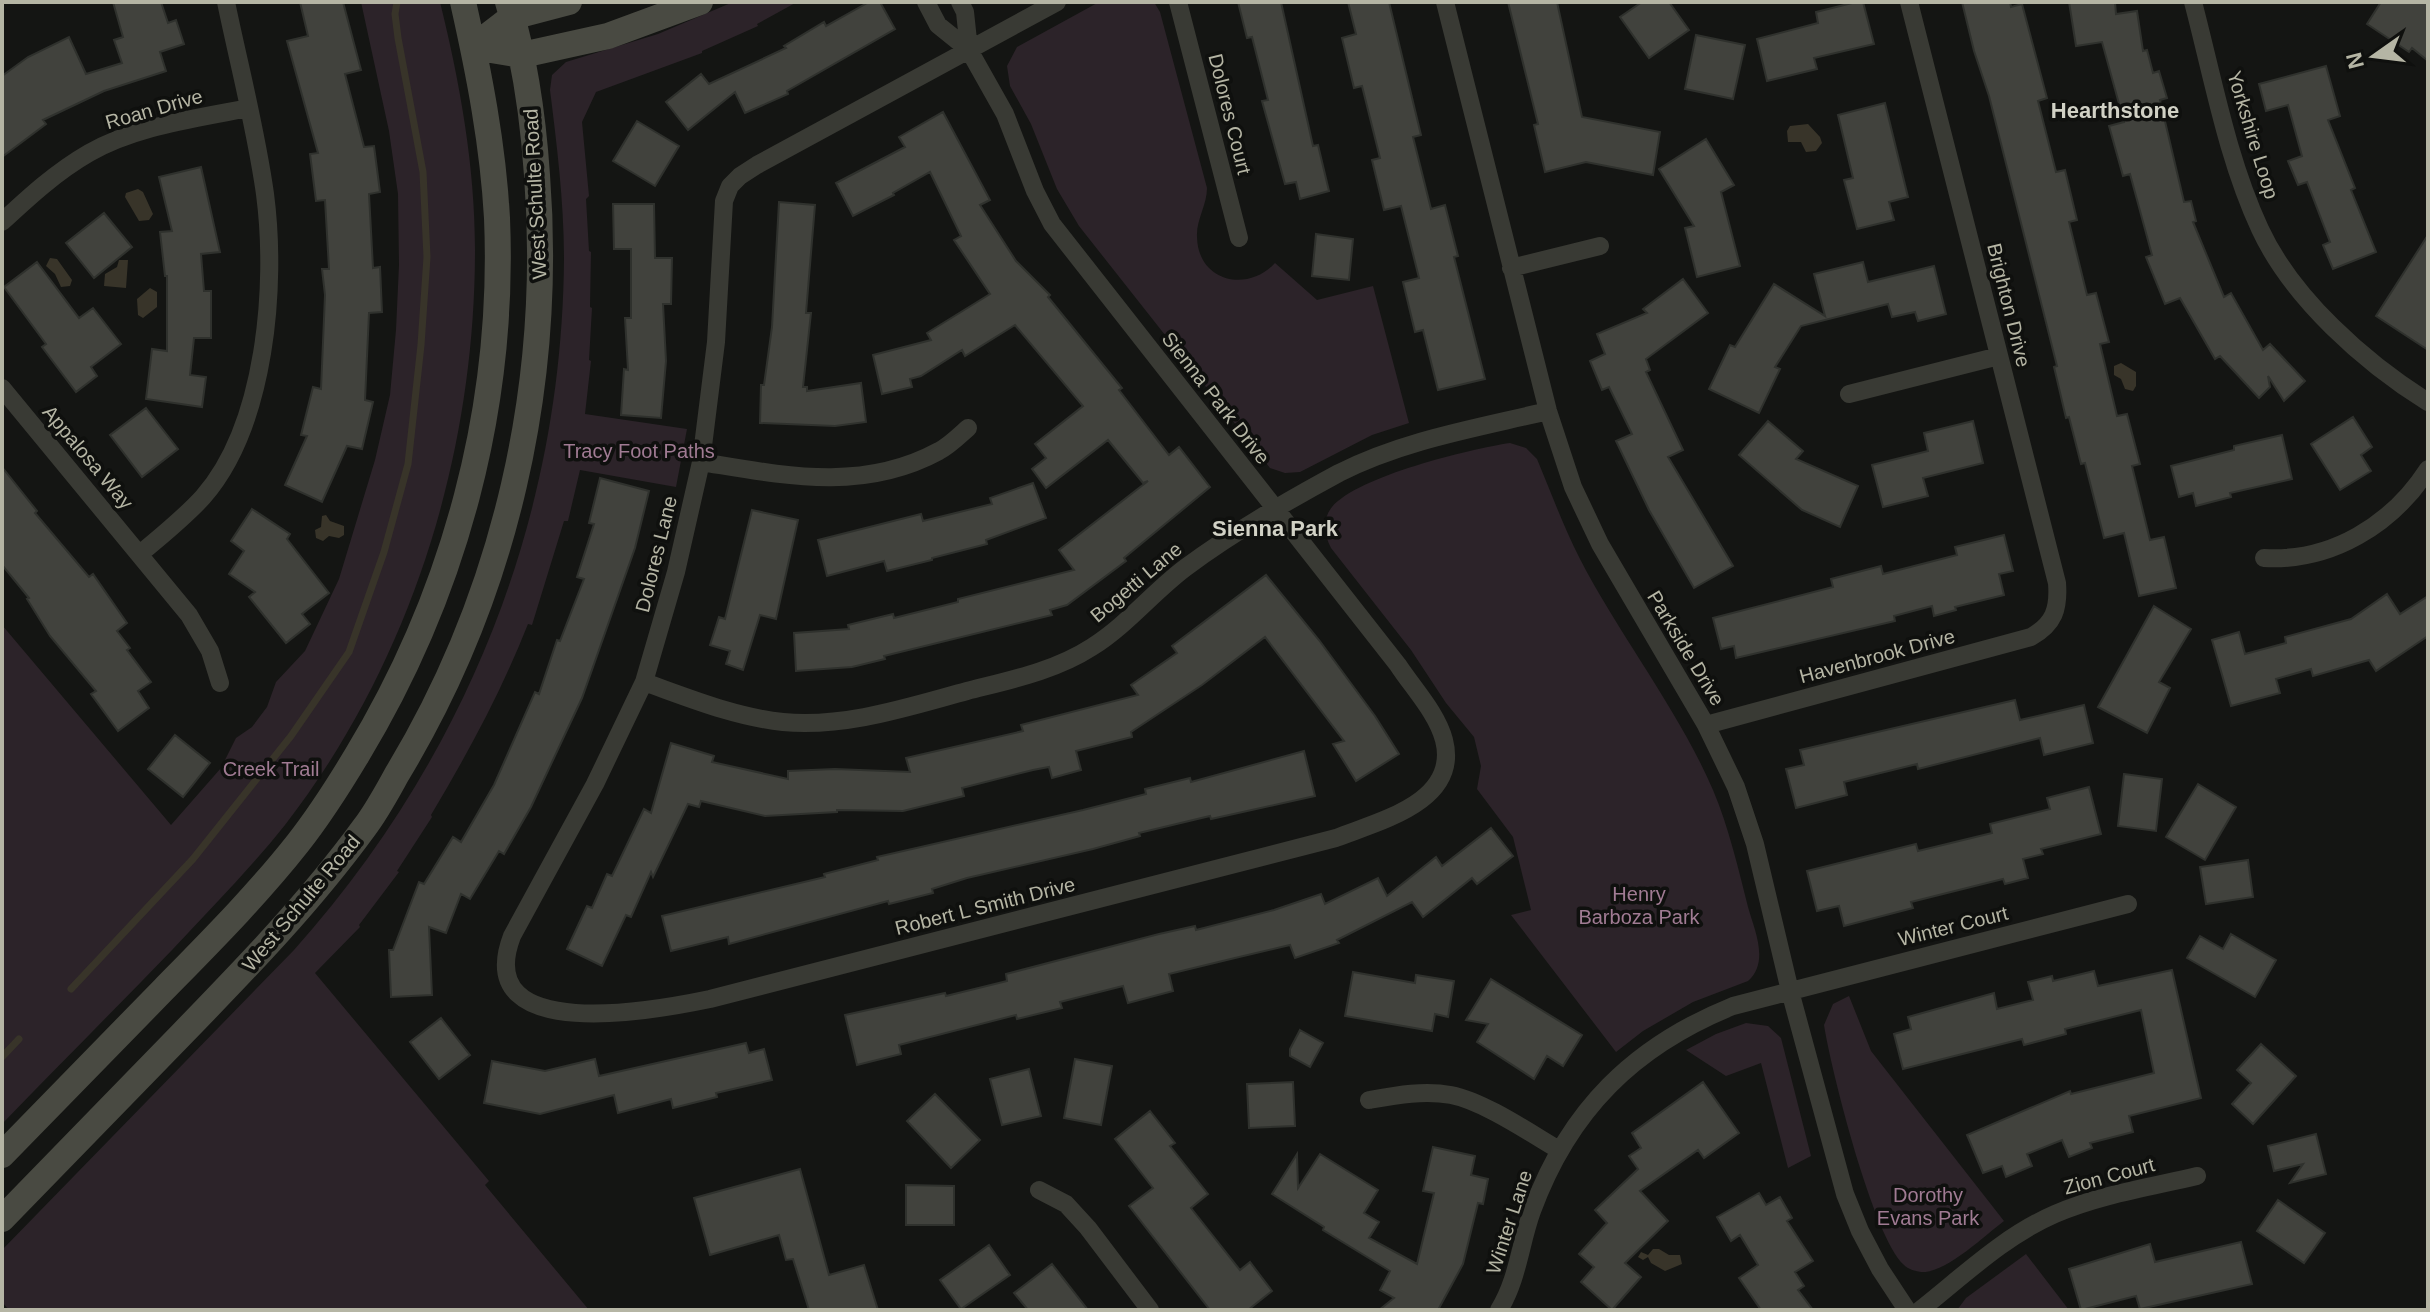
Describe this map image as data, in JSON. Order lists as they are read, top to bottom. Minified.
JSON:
{"streets":{"main road":["West Schulte Road"],"street":["Roan Drive","Dolores Court","Yorkshire Loop","Brighton Drive","Sienna Park Drive","Appalosa Way","Dolores Lane","Bogetti Lane","Parkside Drive","Havenbrook Drive","Robert L Smith Drive","Winter Court","Zion Court","Winter Lane"]},"crossings":[["Brighton Drive","Havenbrook Drive"],["Sienna Park Drive","Dolores Lane"],["Sienna Park Drive","Bogetti Lane"],["Sienna Park Drive","Robert L Smith Drive"],["Dolores Lane","Bogetti Lane"],["Dolores Lane","Robert L Smith Drive"],["Bogetti Lane","Parkside Drive"],["Parkside Drive","Havenbrook Drive"],["Parkside Drive","Winter Court"],["Parkside Drive","Winter Lane"],["Winter Court","Winter Lane"]],"districts":["Hearthstone","Sienna Park"],"parks":["Tracy Foot Paths","Creek Trail","Henry Barboza Park","Dorothy Evans Park"],"north":"left"}
